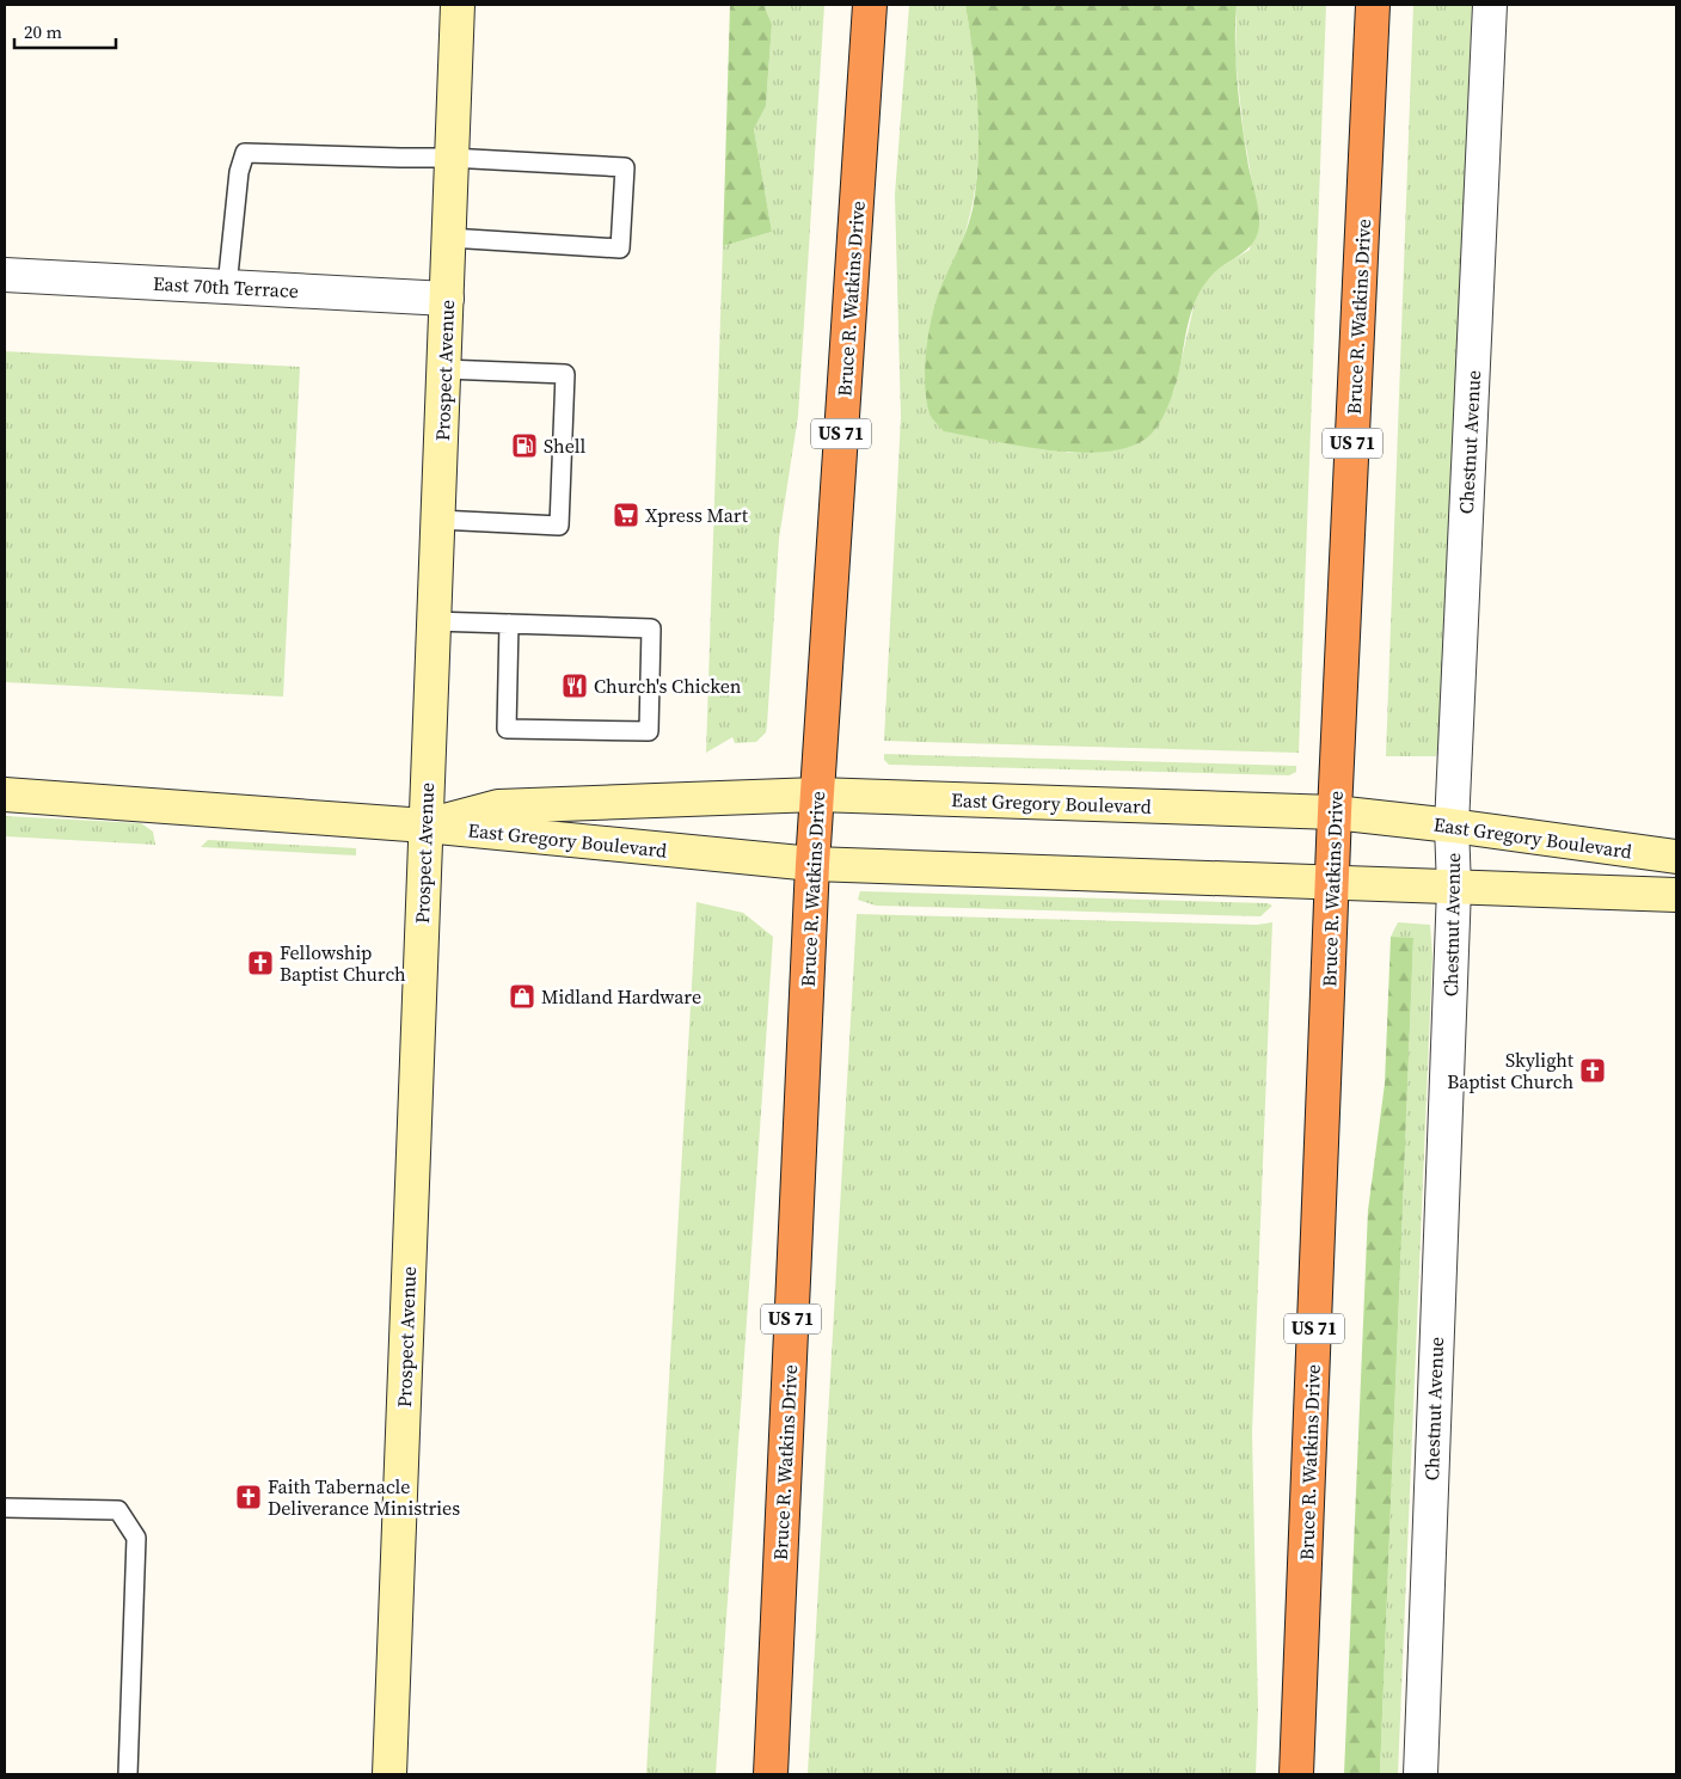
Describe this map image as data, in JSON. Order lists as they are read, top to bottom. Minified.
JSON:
{"streets":{"highway":["Bruce R. Watkins Drive","US 71"],"main road":["Prospect Avenue","East Gregory Boulevard"],"street":["East 70th Terrace","Chestnut Avenue"]},"crossings":[["East 70th Terrace","Prospect Avenue"],["Bruce R. Watkins Drive","East Gregory Boulevard"],["Prospect Avenue","East Gregory Boulevard"],["Chestnut Avenue","East Gregory Boulevard"]],"places":{"fuel station":["Shell"],"supermarket":["Xpress Mart"],"restaurant":["Church's Chicken"],"church":["Fellowship Baptist Church","Skylight Baptist Church","Faith Tabernacle Deliverance Ministries"],"shop":["Midland Hardware"]},"scale_bar":"20 m"}
